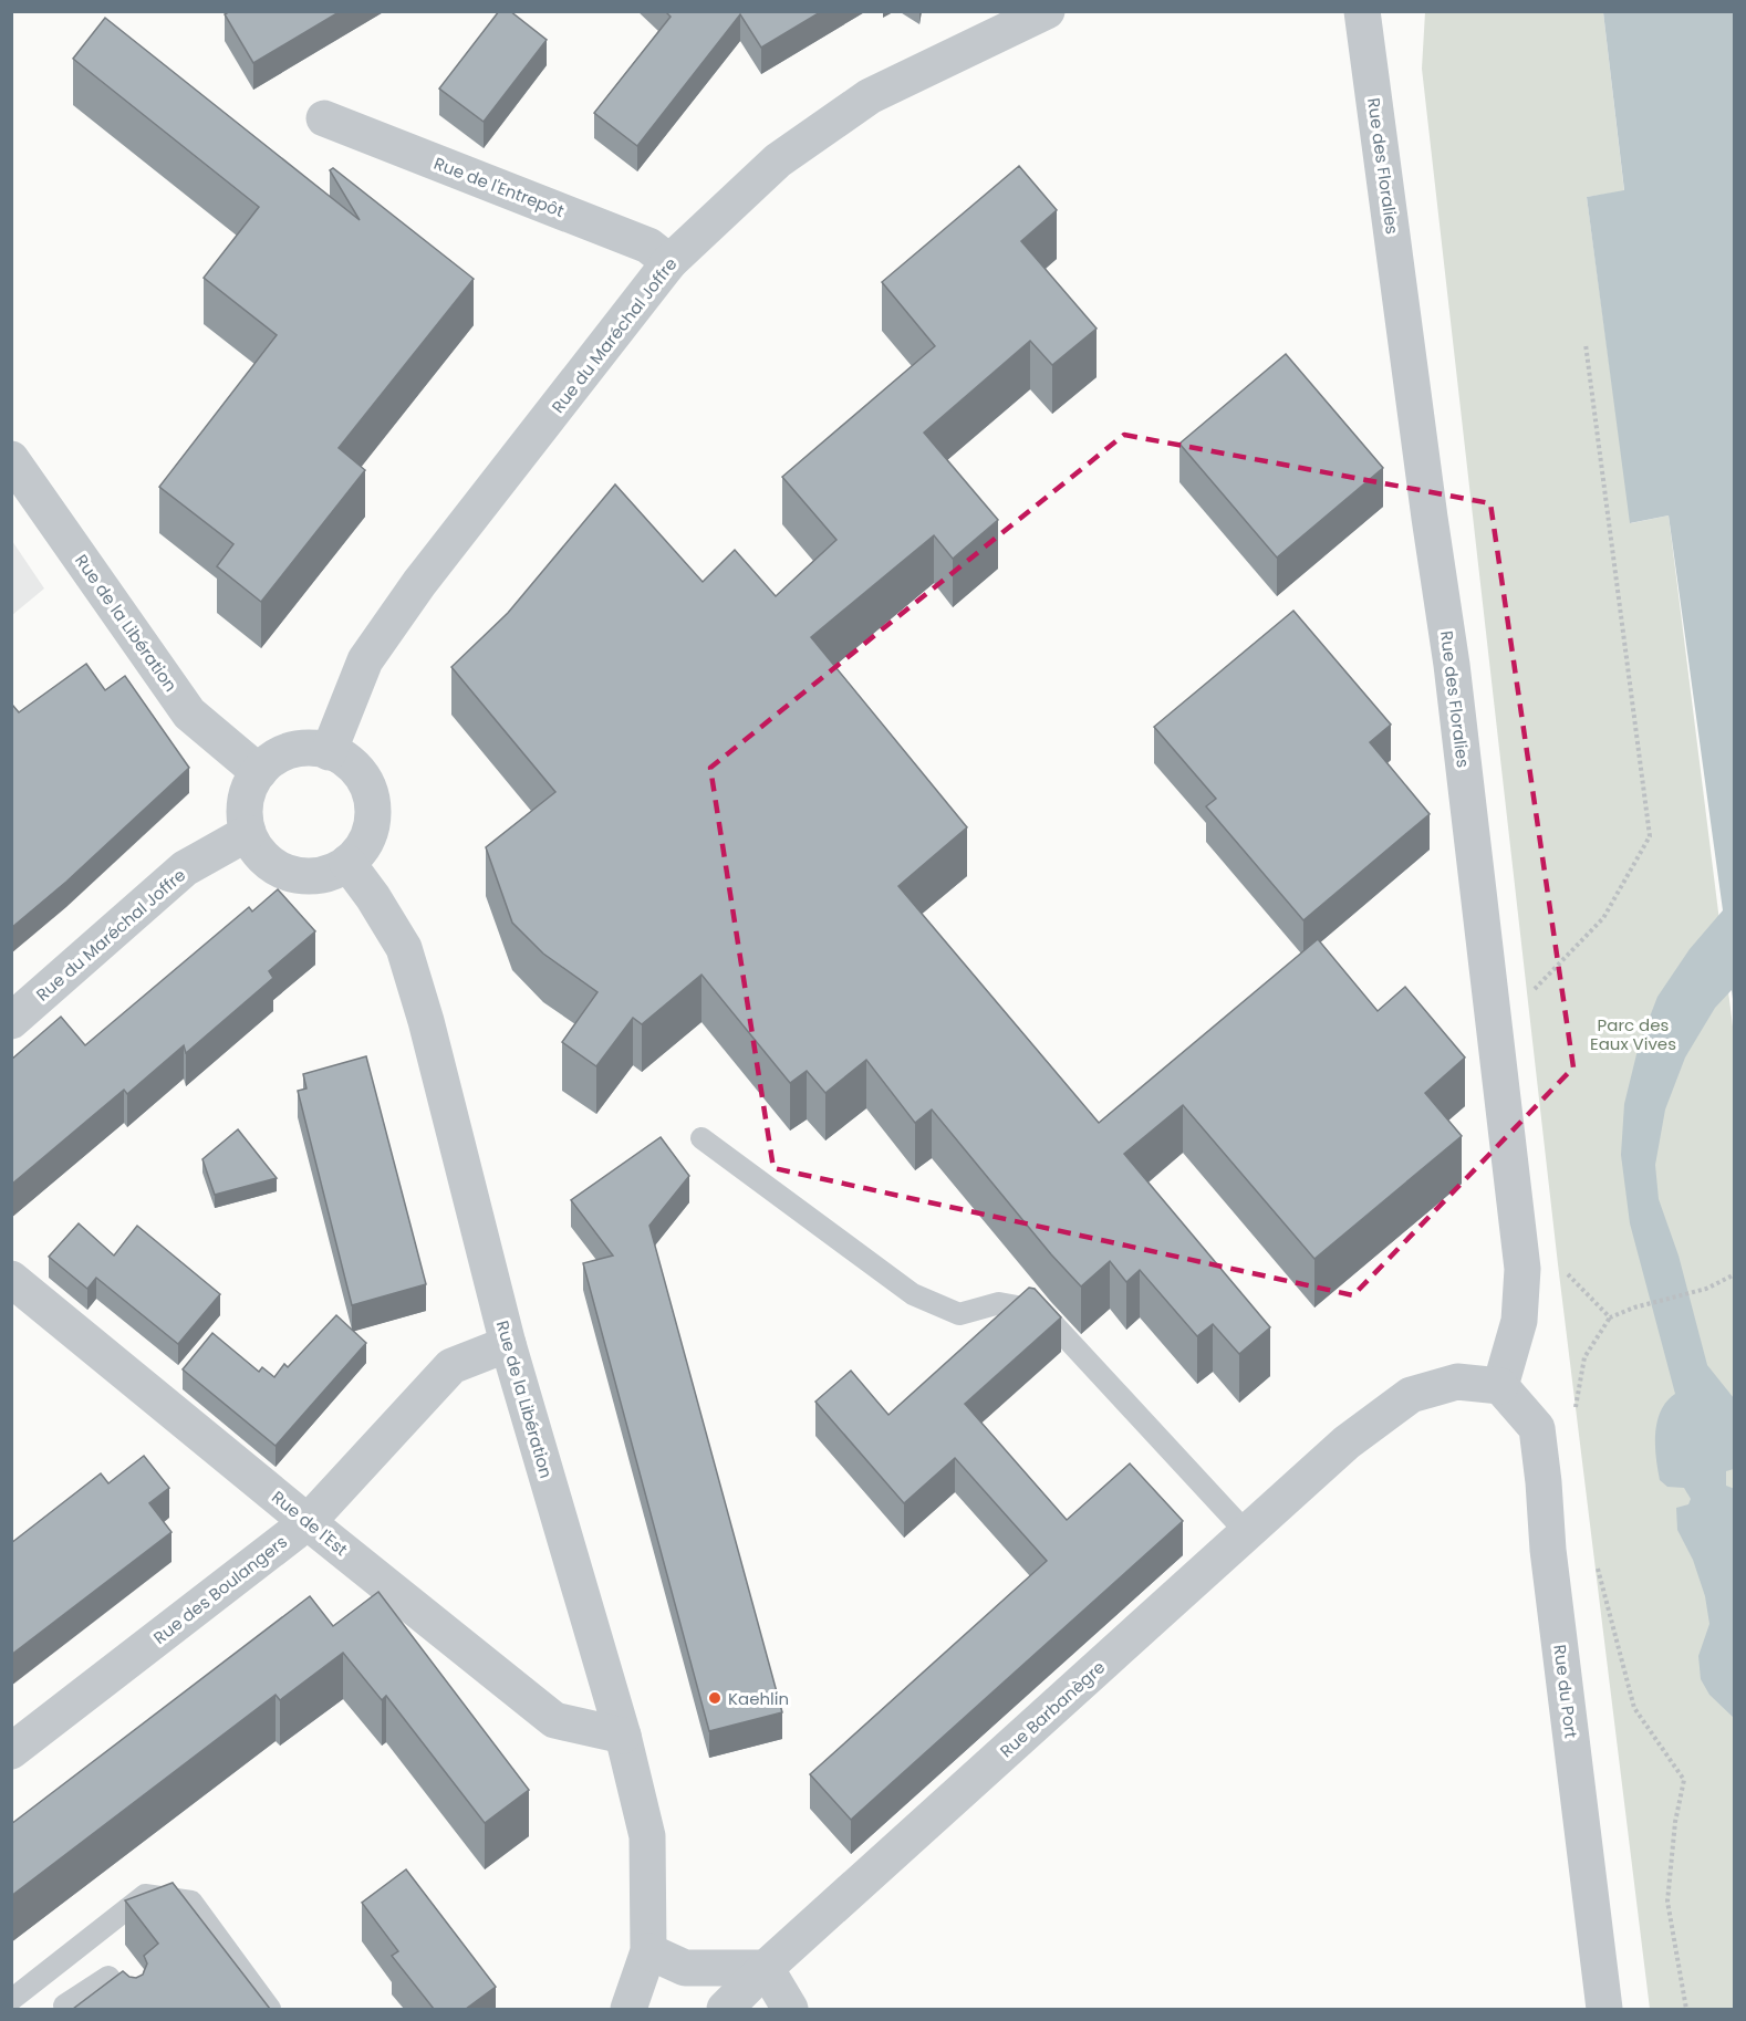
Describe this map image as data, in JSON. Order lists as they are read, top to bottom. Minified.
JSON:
{"streets":{"street":["Rue des Floralies","Rue de l'Entrepôt","Rue du Maréchal Joffre","Rue de la Libération","Rue de l'Est","Rue des Boulangers","Rue du Port","Rue Barbanègre"]},"crossings":[["Rue des Floralies","Rue du Port"],["Rue des Floralies","Rue Barbanègre"],["Rue de l'Entrepôt","Rue du Maréchal Joffre"],["Rue du Maréchal Joffre","Rue de la Libération"],["Rue de la Libération","Rue de l'Est"],["Rue de la Libération","Rue des Boulangers"],["Rue de l'Est","Rue des Boulangers"],["Rue du Port","Rue Barbanègre"]],"parks":["Parc des Eaux Vives"],"places":["Kaehlin"]}
